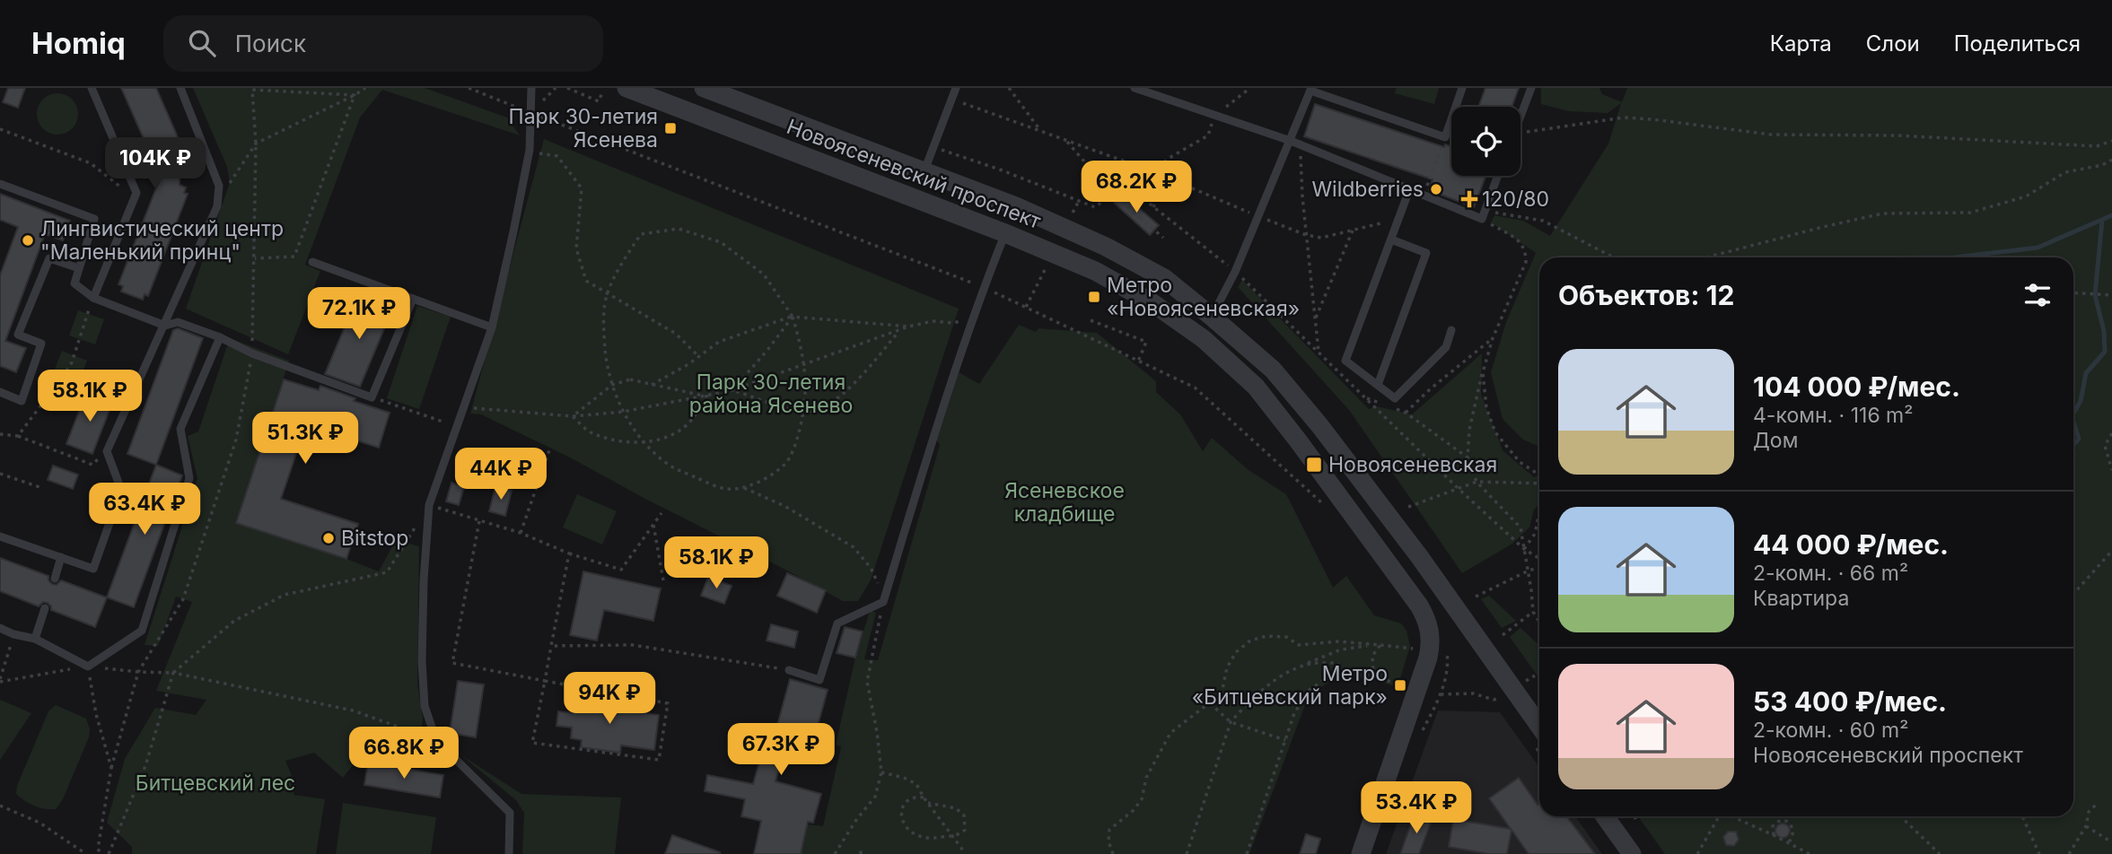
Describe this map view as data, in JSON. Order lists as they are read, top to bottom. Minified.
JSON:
{"streets":{"street":["Новоясеневский проспект"]},"parks":["Парк 30-летия района Ясенево","Ясеневское кладбище","Битцевский лес"],"places":{"transit":["Парк 30-летия Ясенева","Метро «Новоясеневская»","Новоясеневская","Метро «Битцевский парк»"],"other":["Wildberries","Лингвистический центр \"Маленький принц\"","Bitstop"],"health":["120/80"]},"page":{"header":"Homiq","search":"Поиск","nav":["Карта","Слои","Поделиться"],"price":["104K ₽","68.2K ₽","72.1K ₽","58.1K ₽","51.3K ₽","44K ₽","63.4K ₽","58.1K ₽","94K ₽","67.3K ₽","66.8K ₽","53.4K ₽"],"heading":"Объектов: 12","list":[{"name":"104 000 ₽/мес.","note":"4-комн. · 116 m² · Дом"},{"name":"44 000 ₽/мес.","note":"2-комн. · 66 m² · Квартира"},{"name":"53 400 ₽/мес.","note":"2-комн. · 60 m² · Новоясеневский проспект"}]}}
